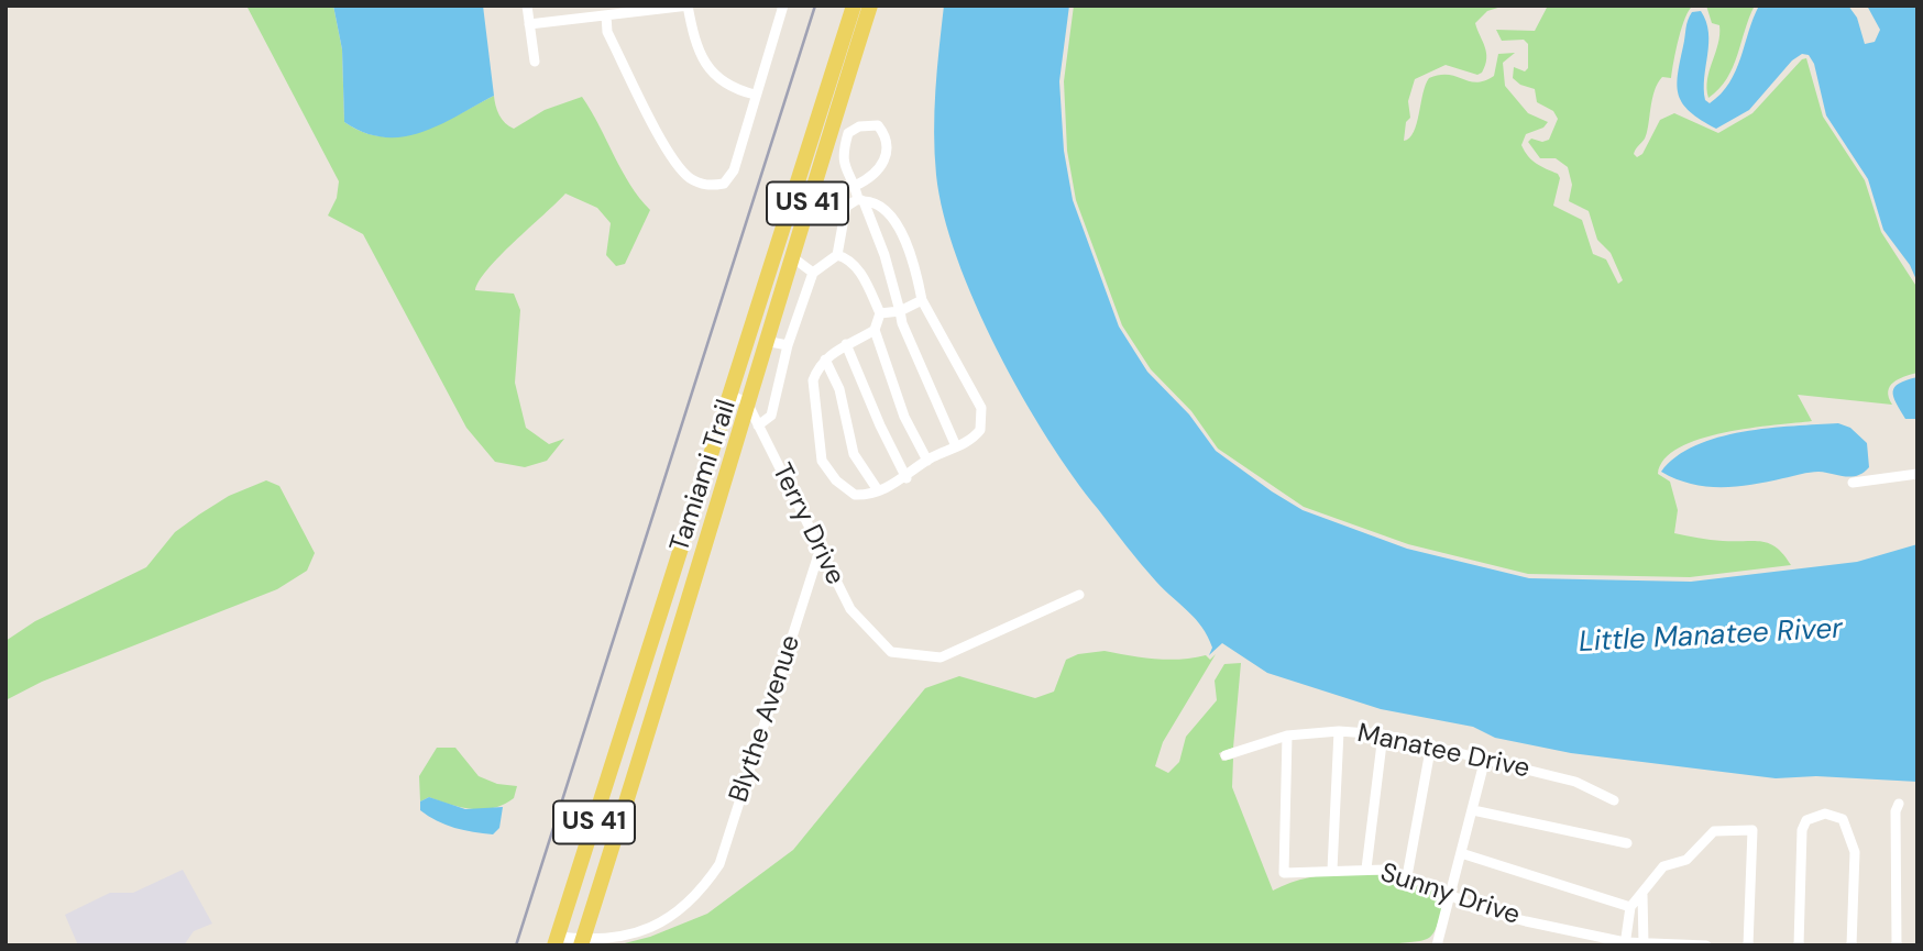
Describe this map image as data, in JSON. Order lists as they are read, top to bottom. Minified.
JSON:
{"streets":{"main road":["US 41","Tamiami Trail"],"street":["Terry Drive","Blythe Avenue","Manatee Drive","Sunny Drive"]},"crossings":[["Tamiami Trail","Terry Drive"],["Tamiami Trail","Blythe Avenue"],["Terry Drive","Blythe Avenue"],["Manatee Drive","Sunny Drive"]],"water":["Little Manatee River"]}
